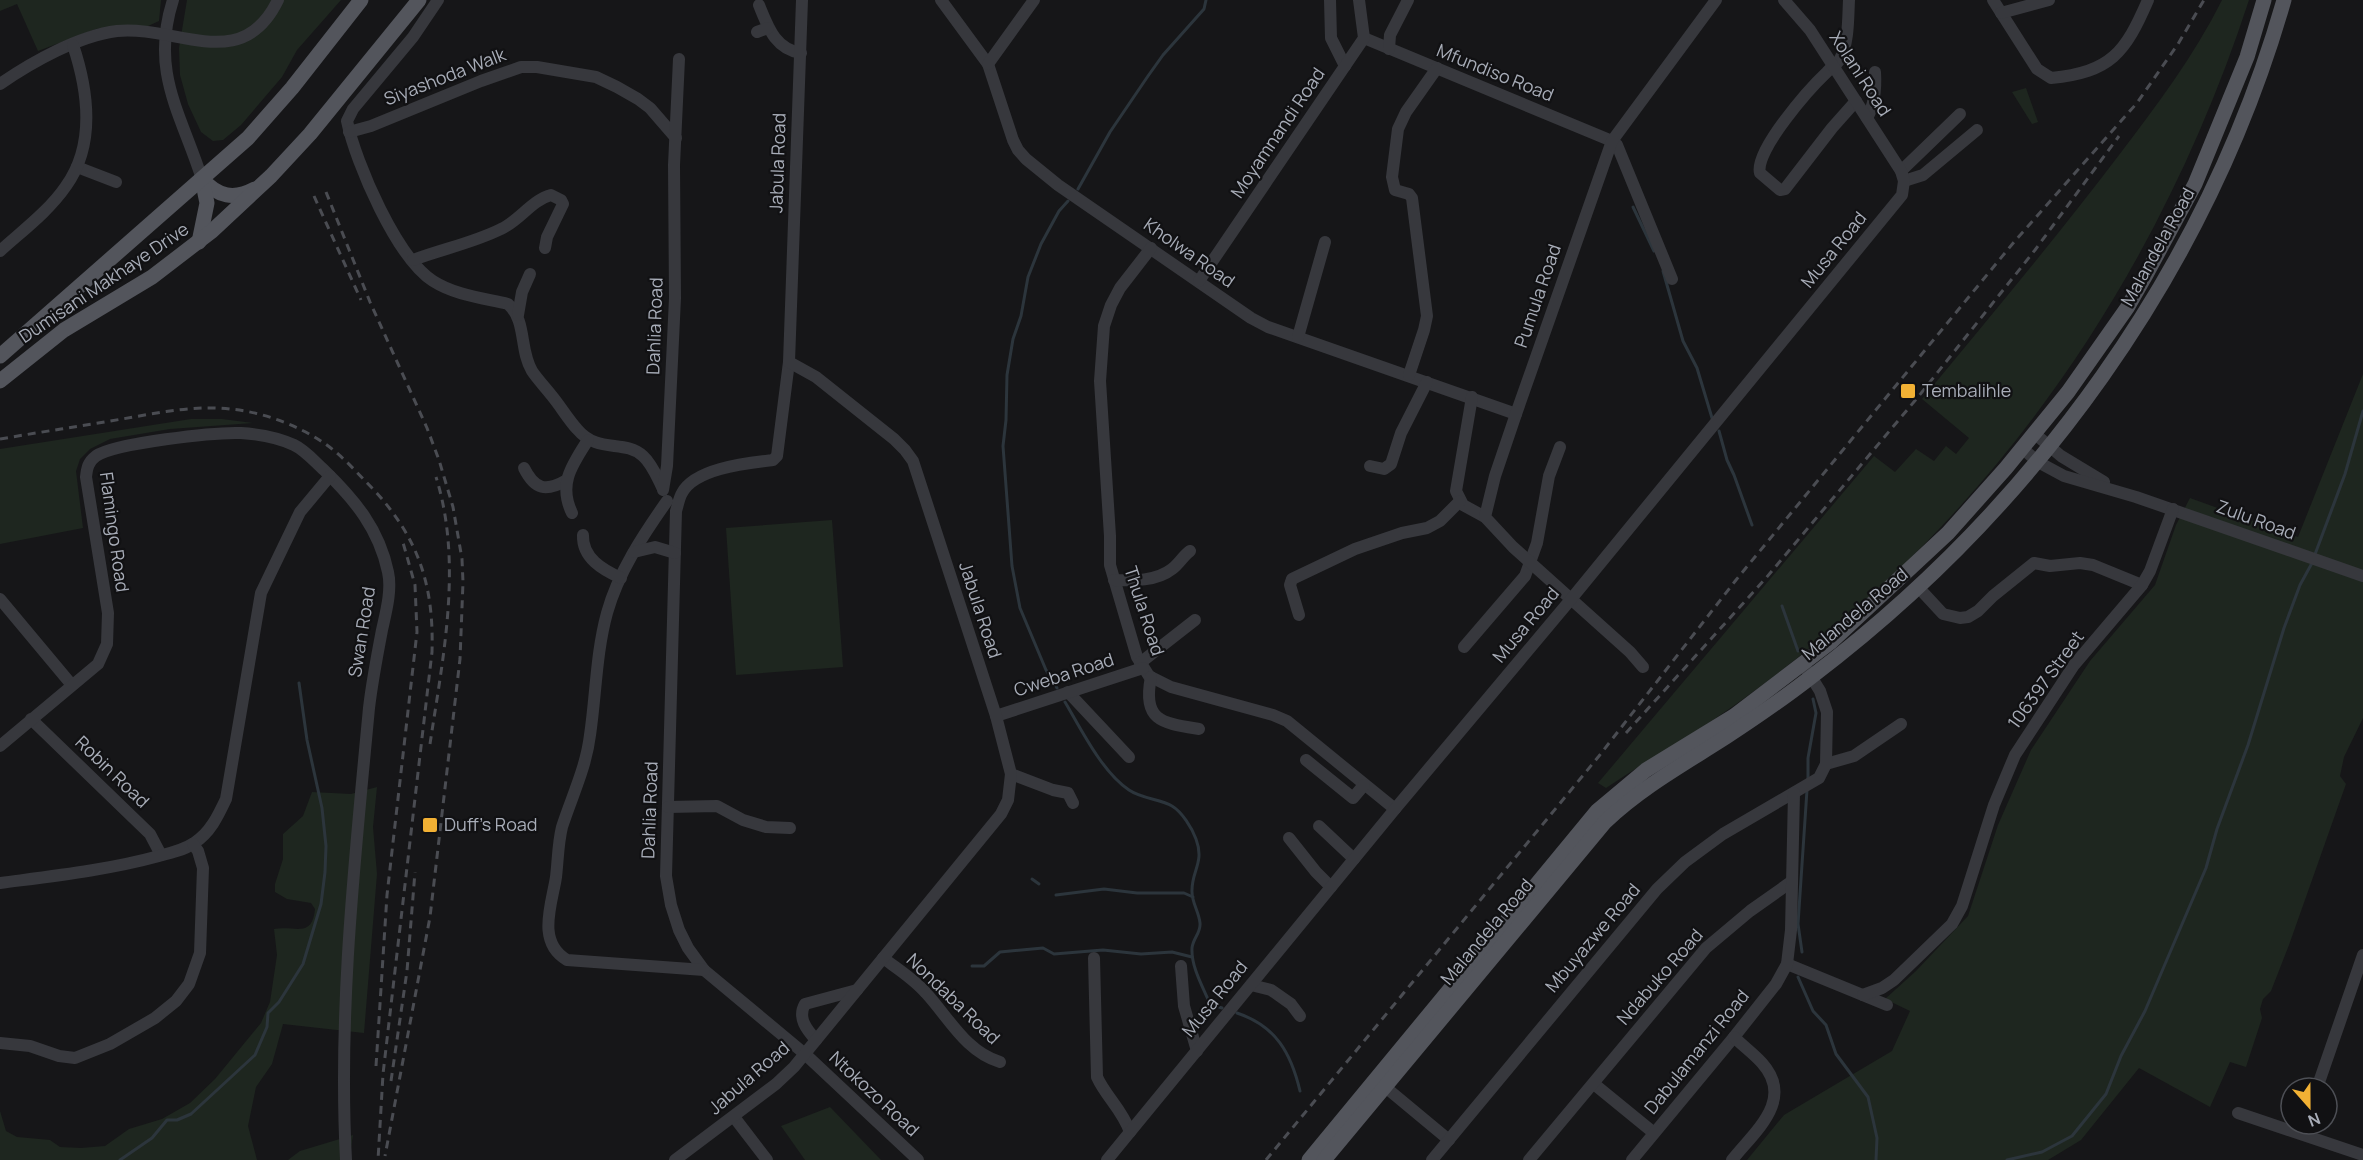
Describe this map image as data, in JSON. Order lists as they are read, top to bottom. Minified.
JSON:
{"streets":{"main road":["Malandela Road","Dumisani Makhaye Drive"],"street":["Mfundiso Road","Xolani Road","Siyashoda Walk","Moyamnandi Road","Jabula Road","Musa Road","Kholwa Road","Pumula Road","Dahlia Road","Zulu Road","Flamingo Road","Thula Road","Swan Road","Cweba Road","106397 Street","Robin Road","Mbuyazwe Road","Ndabuko Road","Nondaba Road","Dabulamanzi Road","Ntokozo Road"]},"crossings":[["Mfundiso Road","Moyamnandi Road"],["Mfundiso Road","Pumula Road"],["Xolani Road","Musa Road"],["Siyashoda Walk","Dahlia Road"],["Moyamnandi Road","Kholwa Road"],["Jabula Road","Dahlia Road"],["Jabula Road","Cweba Road"],["Jabula Road","Nondaba Road"],["Jabula Road","Ntokozo Road"],["Malandela Road","Zulu Road"],["Musa Road","Thula Road"],["Kholwa Road","Pumula Road"],["Kholwa Road","Thula Road"],["Dahlia Road","Ntokozo Road"],["Zulu Road","106397 Street"],["Flamingo Road","Swan Road"],["Flamingo Road","Robin Road"],["Thula Road","Cweba Road"],["Mbuyazwe Road","Dabulamanzi Road"],["Ndabuko Road","Dabulamanzi Road"]],"places":{"transit":["Tembalihle","Duff's Road"]},"north":"bottom"}
